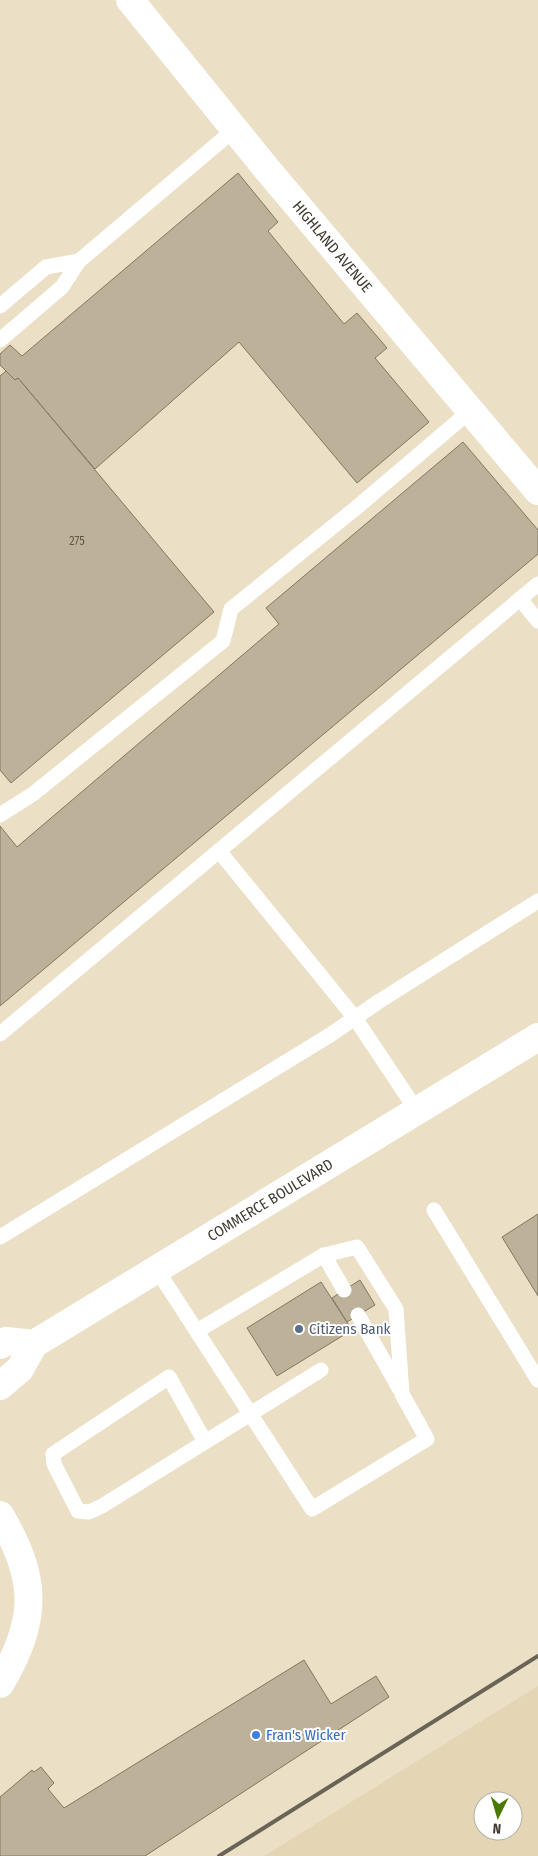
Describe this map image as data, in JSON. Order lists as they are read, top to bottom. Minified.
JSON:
{"streets":{"street":["HIGHLAND AVENUE","COMMERCE BOULEVARD"]},"places":["Citizens Bank","Fran's Wicker"],"house_numbers":["275"],"north":"bottom"}
